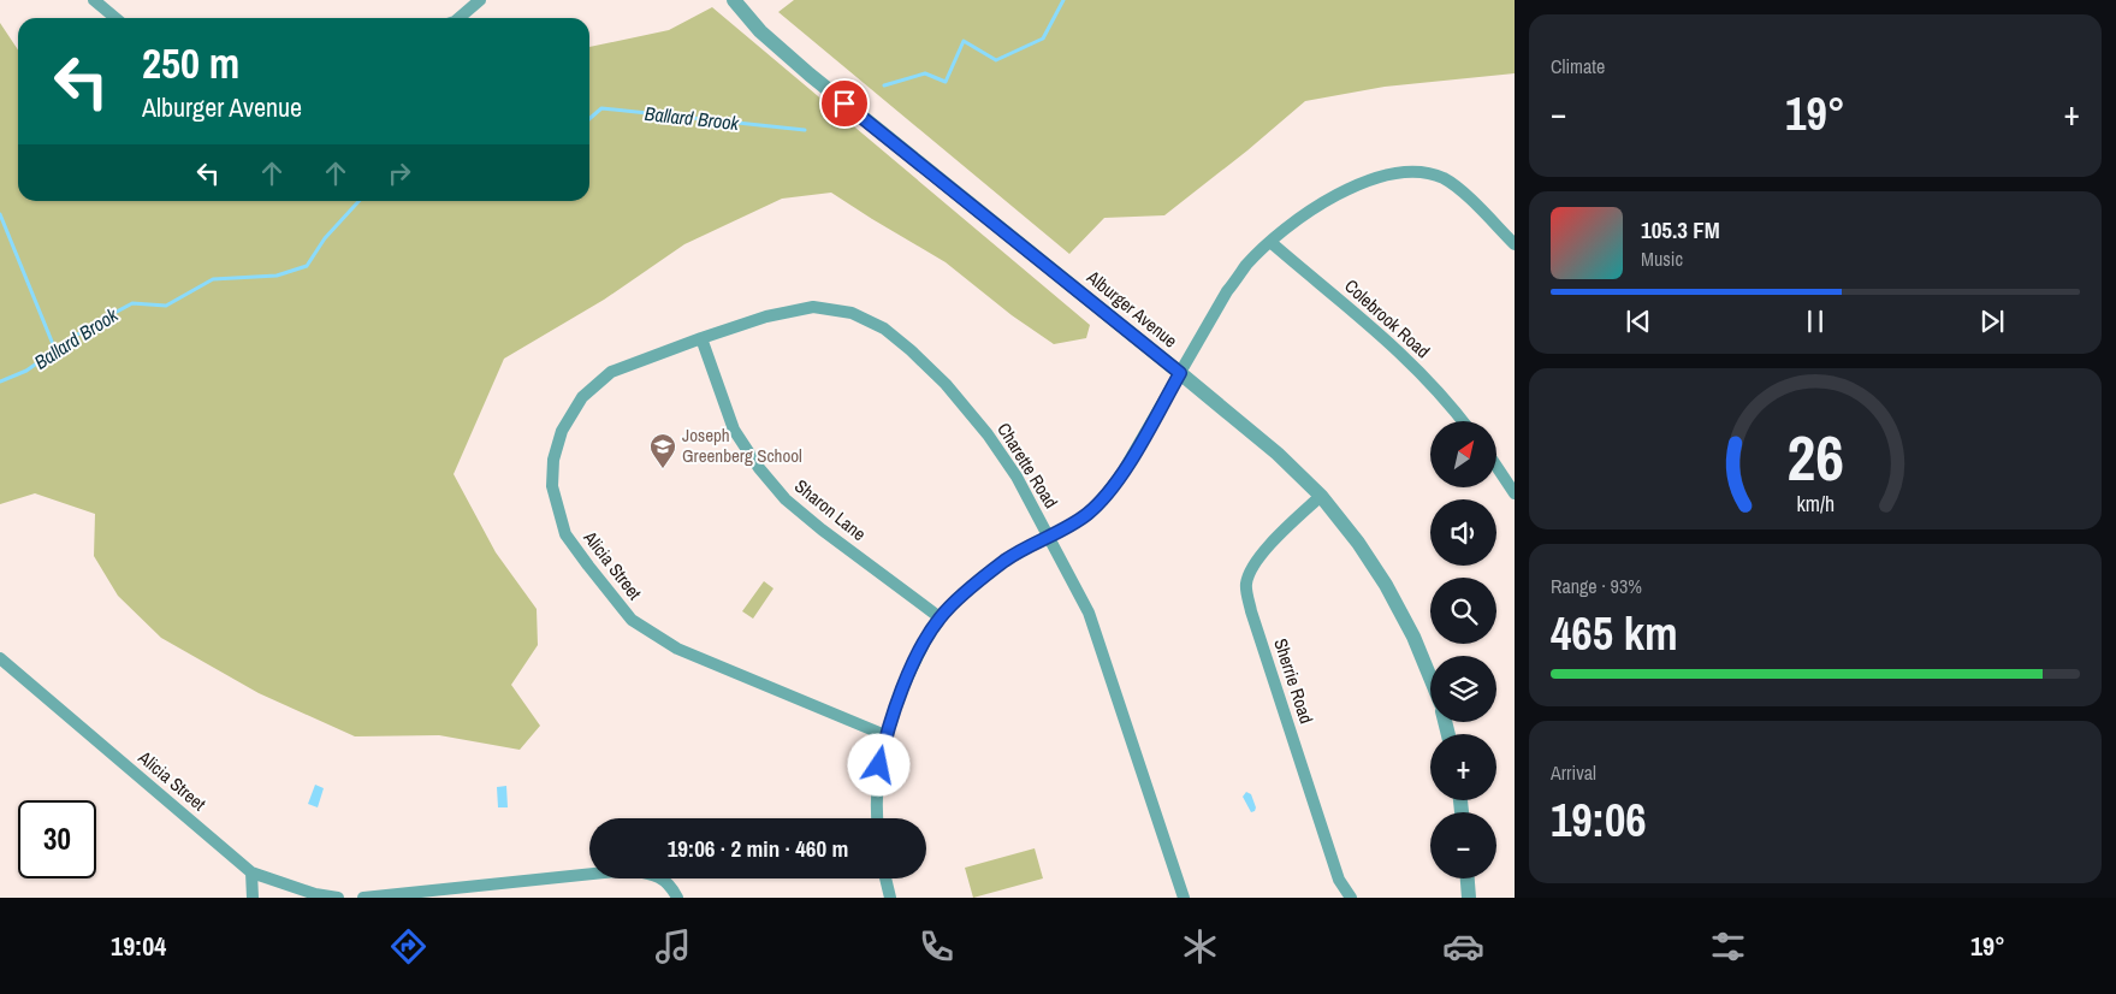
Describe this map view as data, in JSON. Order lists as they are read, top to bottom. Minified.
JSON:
{"streets":{"street":["Alburger Avenue","Colebrook Road","Charette Road","Sharon Lane","Alicia Street","Sherrie Road"]},"crossings":[["Alburger Avenue","Sherrie Road"],["Charette Road","Sharon Lane"],["Charette Road","Alicia Street"],["Sharon Lane","Alicia Street"]],"water":["Ballard Brook"],"places":{"school or university":["Joseph Greenberg School"]},"north":"top right","page":{"tile":["Climate",["Range · 93%","465 km"],["Arrival","19:06"]],"turn":["250 m","Alburger Avenue"],"heat":["−","19°","+"],"song":["105.3 FM","Music"],"map_buttons":["+","−"],"limit":"30","trip":"19:06 · 2 min · 460 m","tabs":["19:04","19°"],"gauge":["26","km/h"]}}
